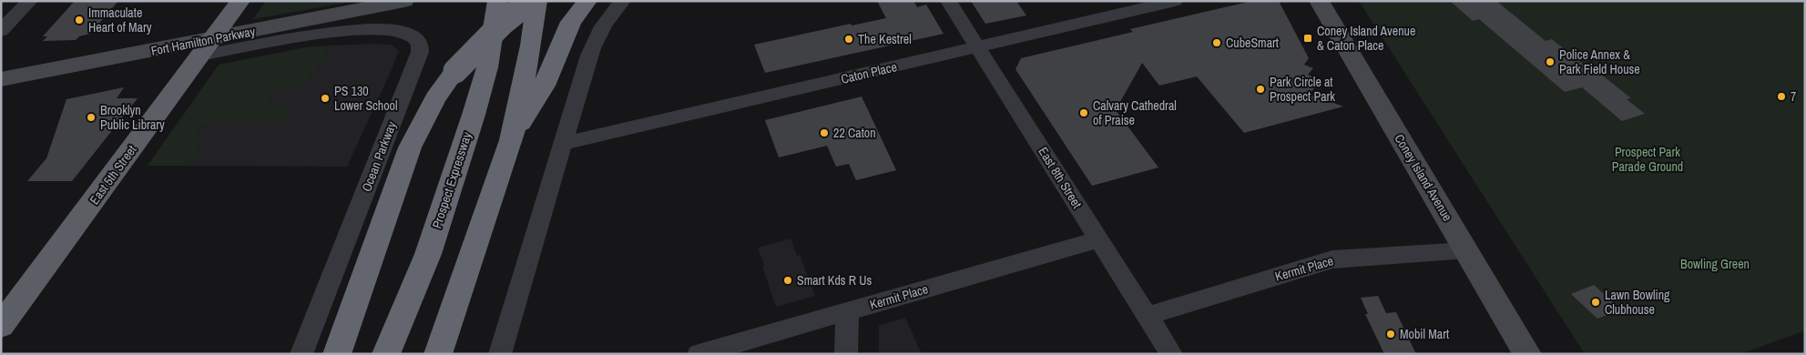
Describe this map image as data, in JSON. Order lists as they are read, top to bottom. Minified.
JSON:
{"streets":{"highway":["East 5th Street","Prospect Expressway"],"main road":["Fort Hamilton Parkway","Coney Island Avenue"],"street":["Caton Place","Ocean Parkway","East 8th Street","Kermit Place"]},"crossings":[["Fort Hamilton Parkway","Ocean Parkway"],["Fort Hamilton Parkway","East 5th Street"],["Caton Place","East 8th Street"],["Ocean Parkway","East 5th Street"],["East 8th Street","Kermit Place"],["Coney Island Avenue","Kermit Place"]],"parks":["Prospect Park Parade Ground","Bowling Green"],"places":{"other":["Immaculate Heart of Mary","The Kestrel","CubeSmart","Police Annex & Park Field House","Park Circle at Prospect Park","7","PS 130 Lower School","Calvary Cathedral of Praise","Brooklyn Public Library","22 Caton","Smart Kds R Us","Lawn Bowling Clubhouse","Mobil Mart"],"transit":["Coney Island Avenue & Caton Place"]}}
